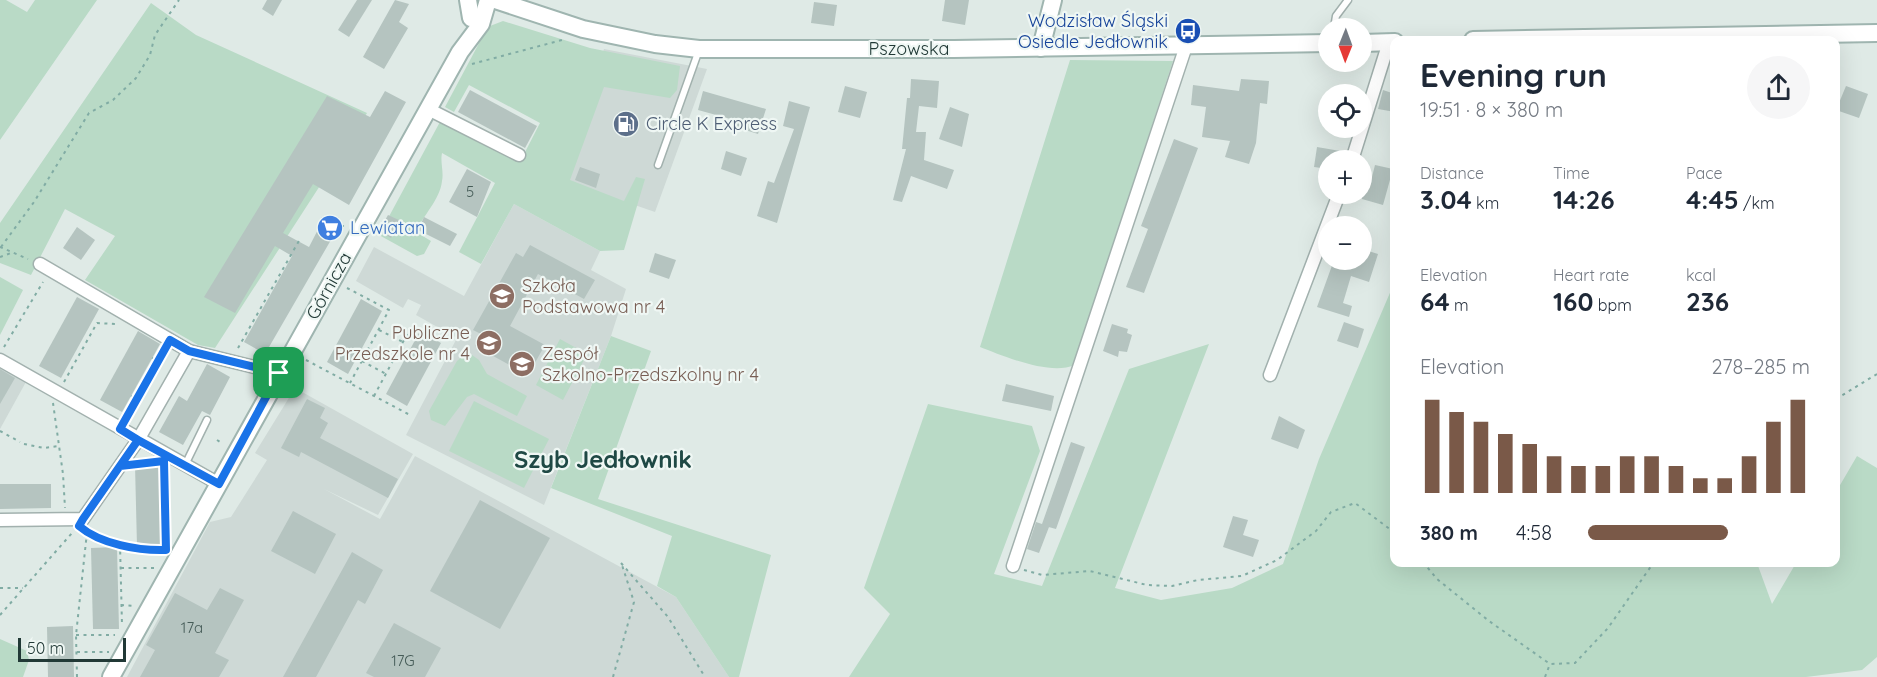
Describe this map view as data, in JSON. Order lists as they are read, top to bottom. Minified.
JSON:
{"streets":{"main road":["Pszowska","Górnicza"]},"districts":["Szyb Jedłownik"],"places":{"bus stop":["Wodzisław Śląski Osiedle Jedłownik"],"fuel station":["Circle K Express"],"supermarket":["Lewiatan"],"school or university":["Szkoła Podstawowa nr 4","Publiczne Przedszkole nr 4","Zespół Szkolno-Przedszkolny nr 4"]},"house_numbers":["5","17a","17G"],"scale_bar":"50 m","north":"bottom","page":{"map_buttons":["+","−"],"heading":["Evening run","19:51 · 8 × 380 m"],"stats":[["Distance","3.04 km"],["Time","14:26"],["Pace","4:45 /km"],["Elevation","64 m"],["Heart rate","160 bpm"],["kcal","236"]],"chart":["Elevation","278–285 m"],"list":[{"name":"380 m","note":"4:58"}],"scale":"50 m"}}
